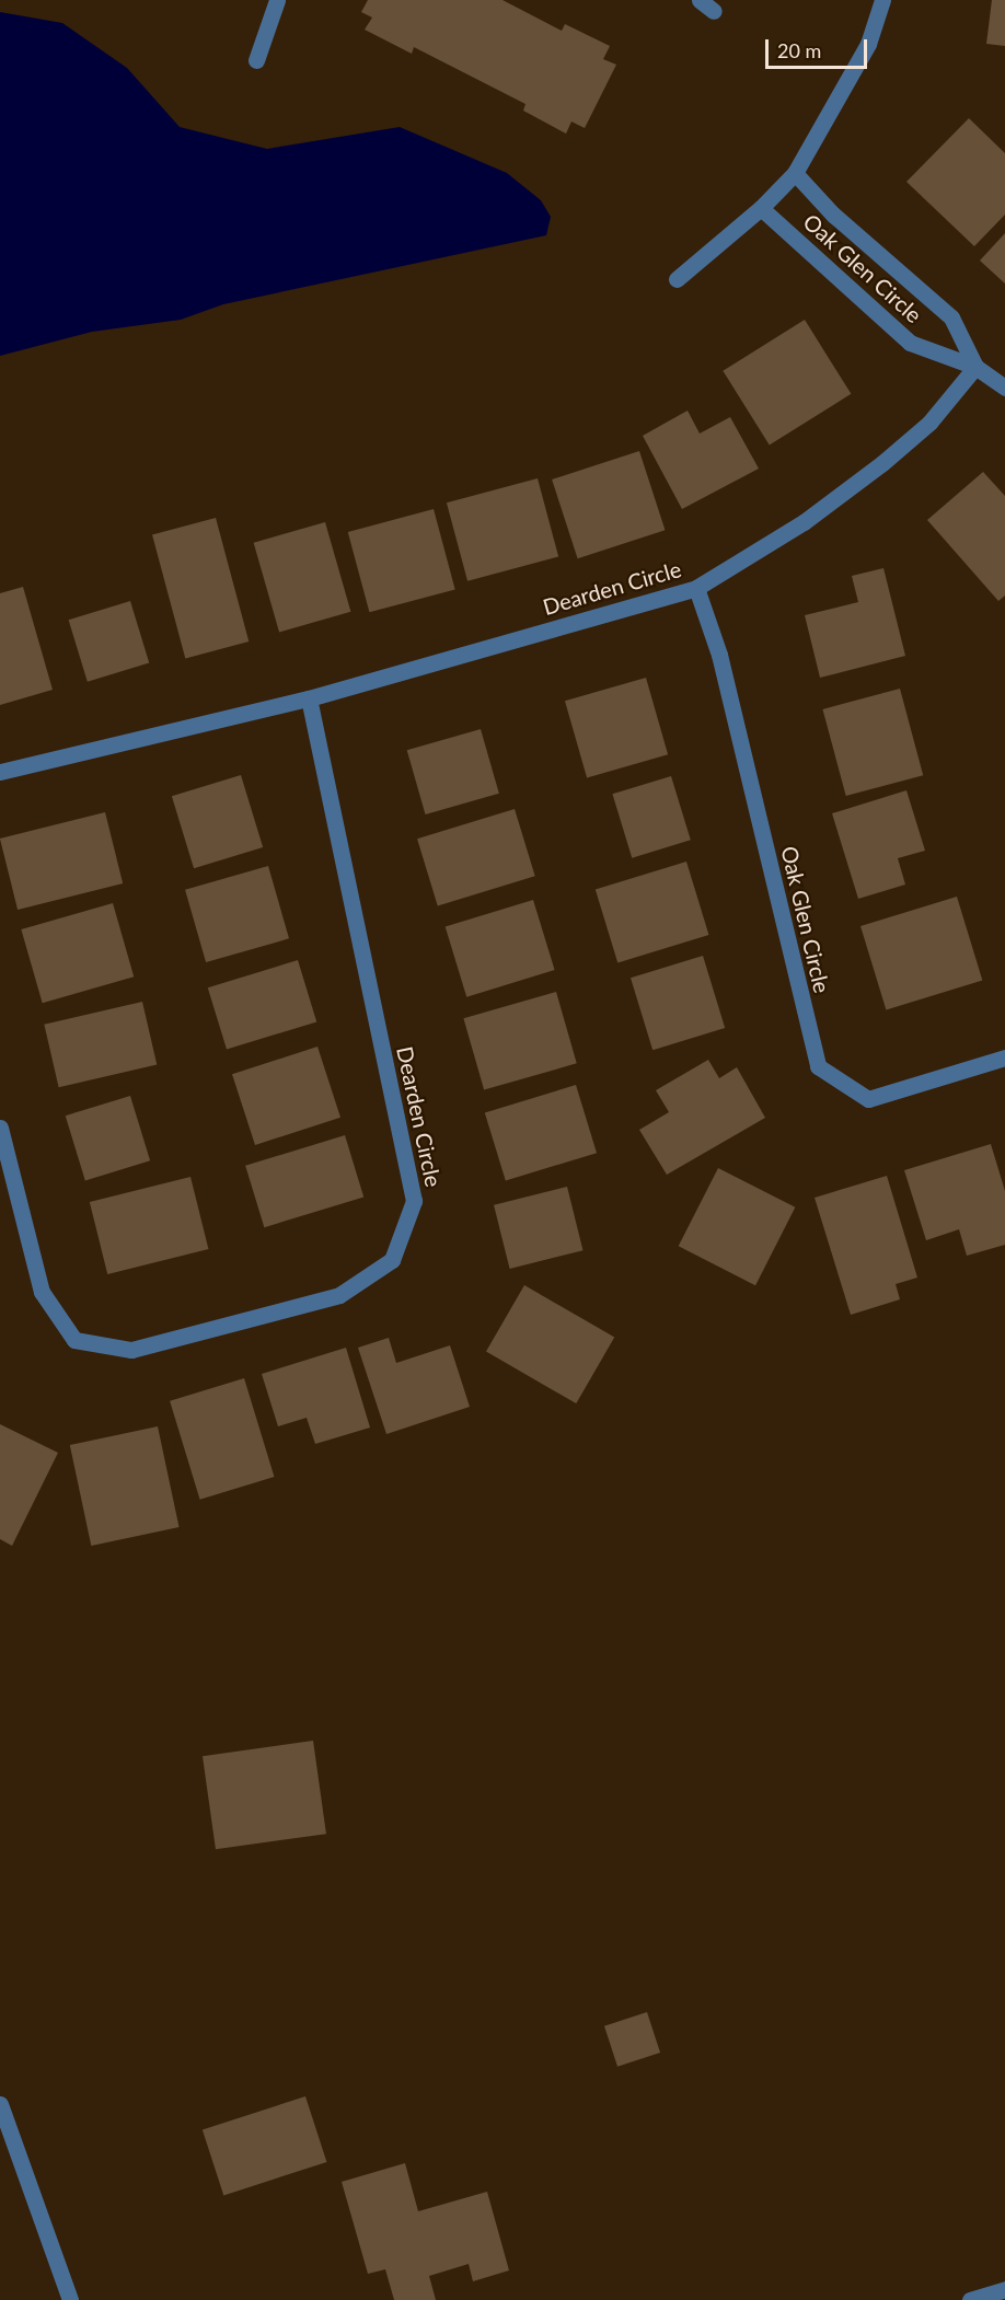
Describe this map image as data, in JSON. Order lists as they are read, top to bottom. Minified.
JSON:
{"streets":{"street":["Oak Glen Circle","Dearden Circle"]},"crossings":[["Oak Glen Circle","Dearden Circle"]],"scale_bar":"20 m"}
